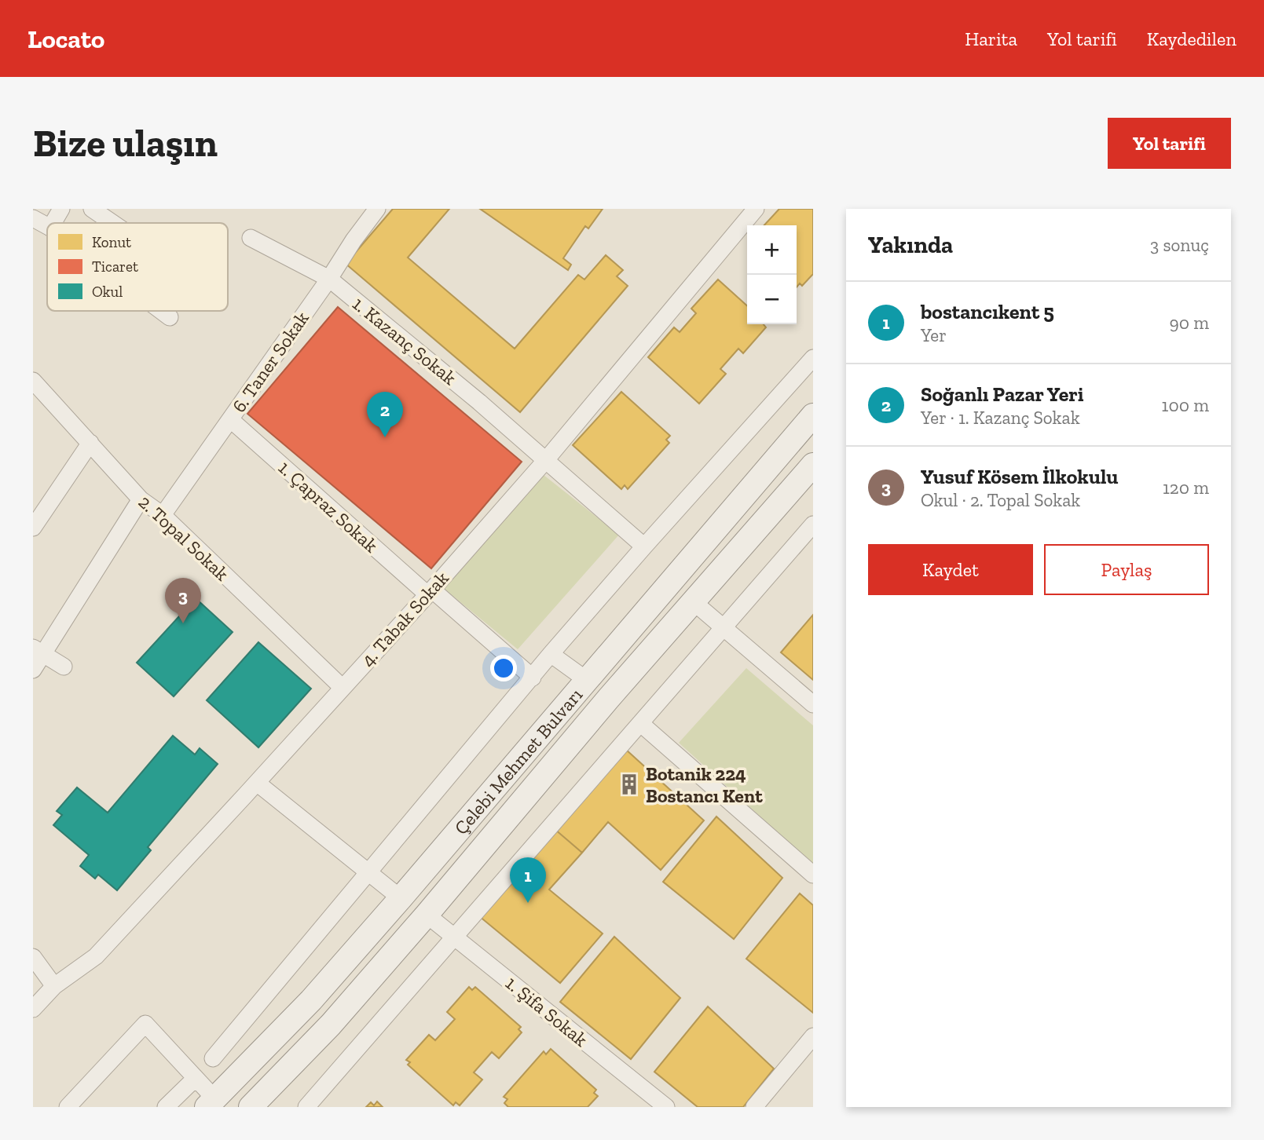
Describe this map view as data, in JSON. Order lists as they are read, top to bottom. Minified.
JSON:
{"streets":{"main road":["Çelebi Mehmet Bulvarı"],"street":["1. Kazanç Sokak","6. Taner Sokak","1. Çapraz Sokak","2. Topal Sokak","4. Tabak Sokak","1. Şifa Sokak"]},"crossings":[["1. Kazanç Sokak","6. Taner Sokak"],["1. Kazanç Sokak","4. Tabak Sokak"],["6. Taner Sokak","1. Çapraz Sokak"],["6. Taner Sokak","2. Topal Sokak"],["1. Çapraz Sokak","4. Tabak Sokak"],["2. Topal Sokak","4. Tabak Sokak"],["Çelebi Mehmet Bulvarı","1. Şifa Sokak"]],"places":{"building":["Botanik 224 Bostancı Kent"]},"legend":["Konut","Ticaret","Okul"],"page":{"header":"Locato","nav":["Harita","Yol tarifi","Kaydedilen"],"buttons":["Yol tarifi",["Kaydet","Paylaş"]],"title":"Bize ulaşın","heading":["Yakında","3 sonuç"],"map_buttons":["+","−"],"list":[{"mark":"1","name":"bostancıkent 5","note":"Yer","value":"90 m"},{"mark":"2","name":"Soğanlı Pazar Yeri","note":"Yer · 1. Kazanç Sokak","value":"100 m"},{"mark":"3","name":"Yusuf Kösem İlkokulu","note":"Okul · 2. Topal Sokak","value":"120 m"}],"pins":["2","3","1"]}}
